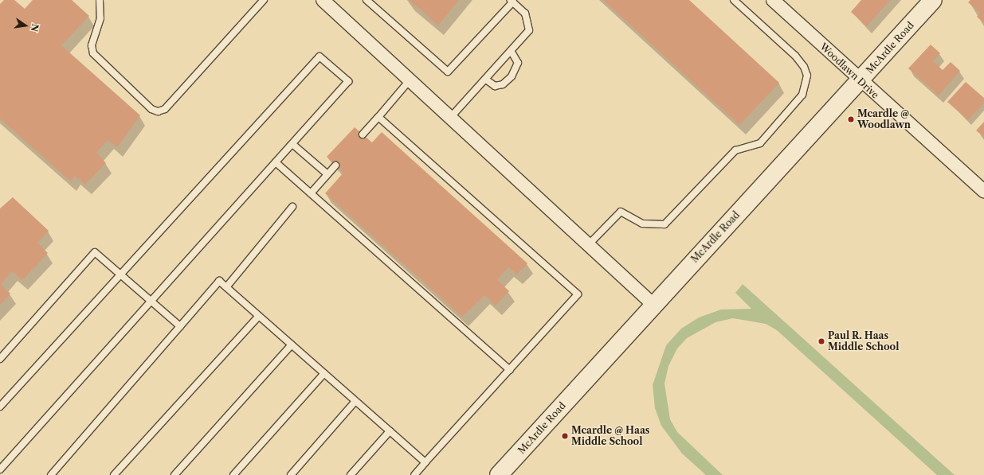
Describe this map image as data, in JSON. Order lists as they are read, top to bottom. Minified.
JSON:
{"streets":{"main road":["McArdle Road"],"street":["Woodlawn Drive"]},"crossings":[["McArdle Road","Woodlawn Drive"]],"places":["Mcardle @ Woodlawn","Paul R. Haas Middle School","Mcardle @ Haas Middle School"],"north":"right"}
